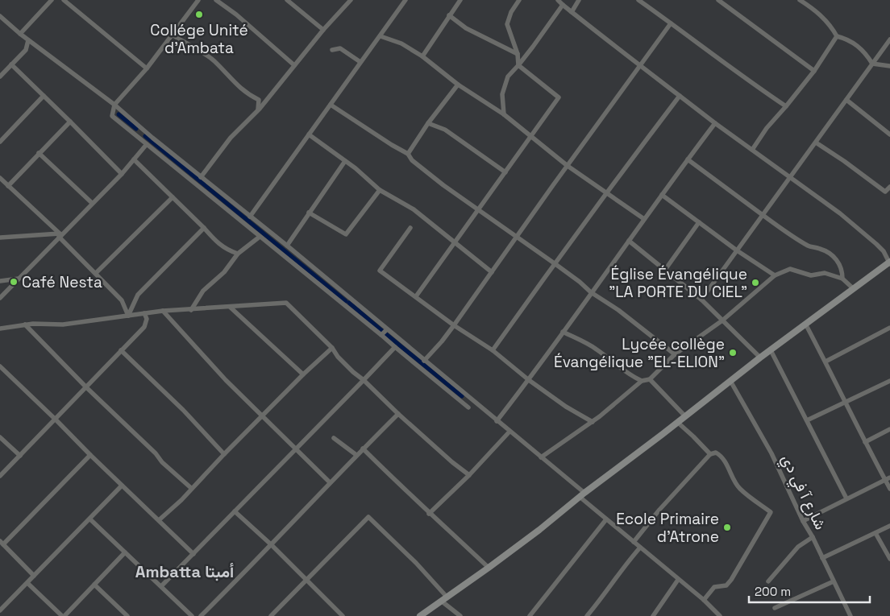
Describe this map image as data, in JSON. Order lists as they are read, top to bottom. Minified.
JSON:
{"streets":{"street":["شارع آ في دي"]},"districts":["Ambatta أمبتا"],"places":["Collége Unité d'Ambata","Café Nesta","Église Évangélique \"LA PORTE DU CIEL\"","Lycée collège Évangélique \"EL-ELION\"","Ecole Primaire d'Atrone"],"scale_bar":"200 m"}
